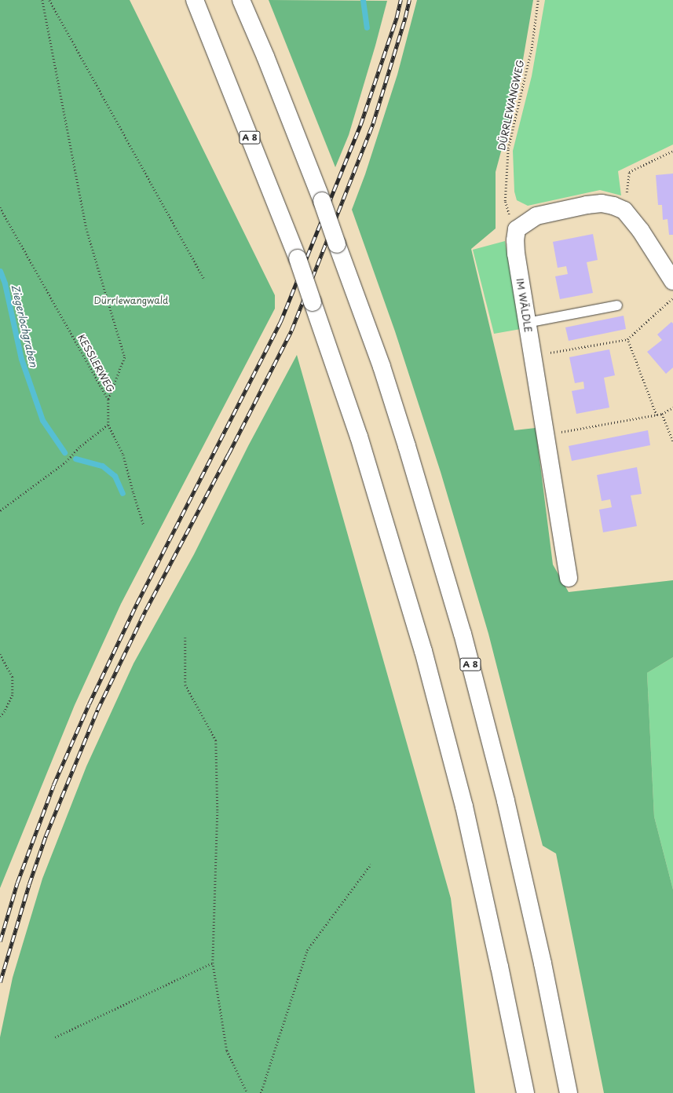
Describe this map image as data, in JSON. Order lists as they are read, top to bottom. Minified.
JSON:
{"streets":{"main road":["A 8","IM WÄLDLE"],"path":["DÜRRLEWANGWEG","KESSLERWEG"]},"crossings":[["DÜRRLEWANGWEG","IM WÄLDLE"]],"water":["Ziegerlochgraben"],"parks":["Dürrlewangwald"]}
